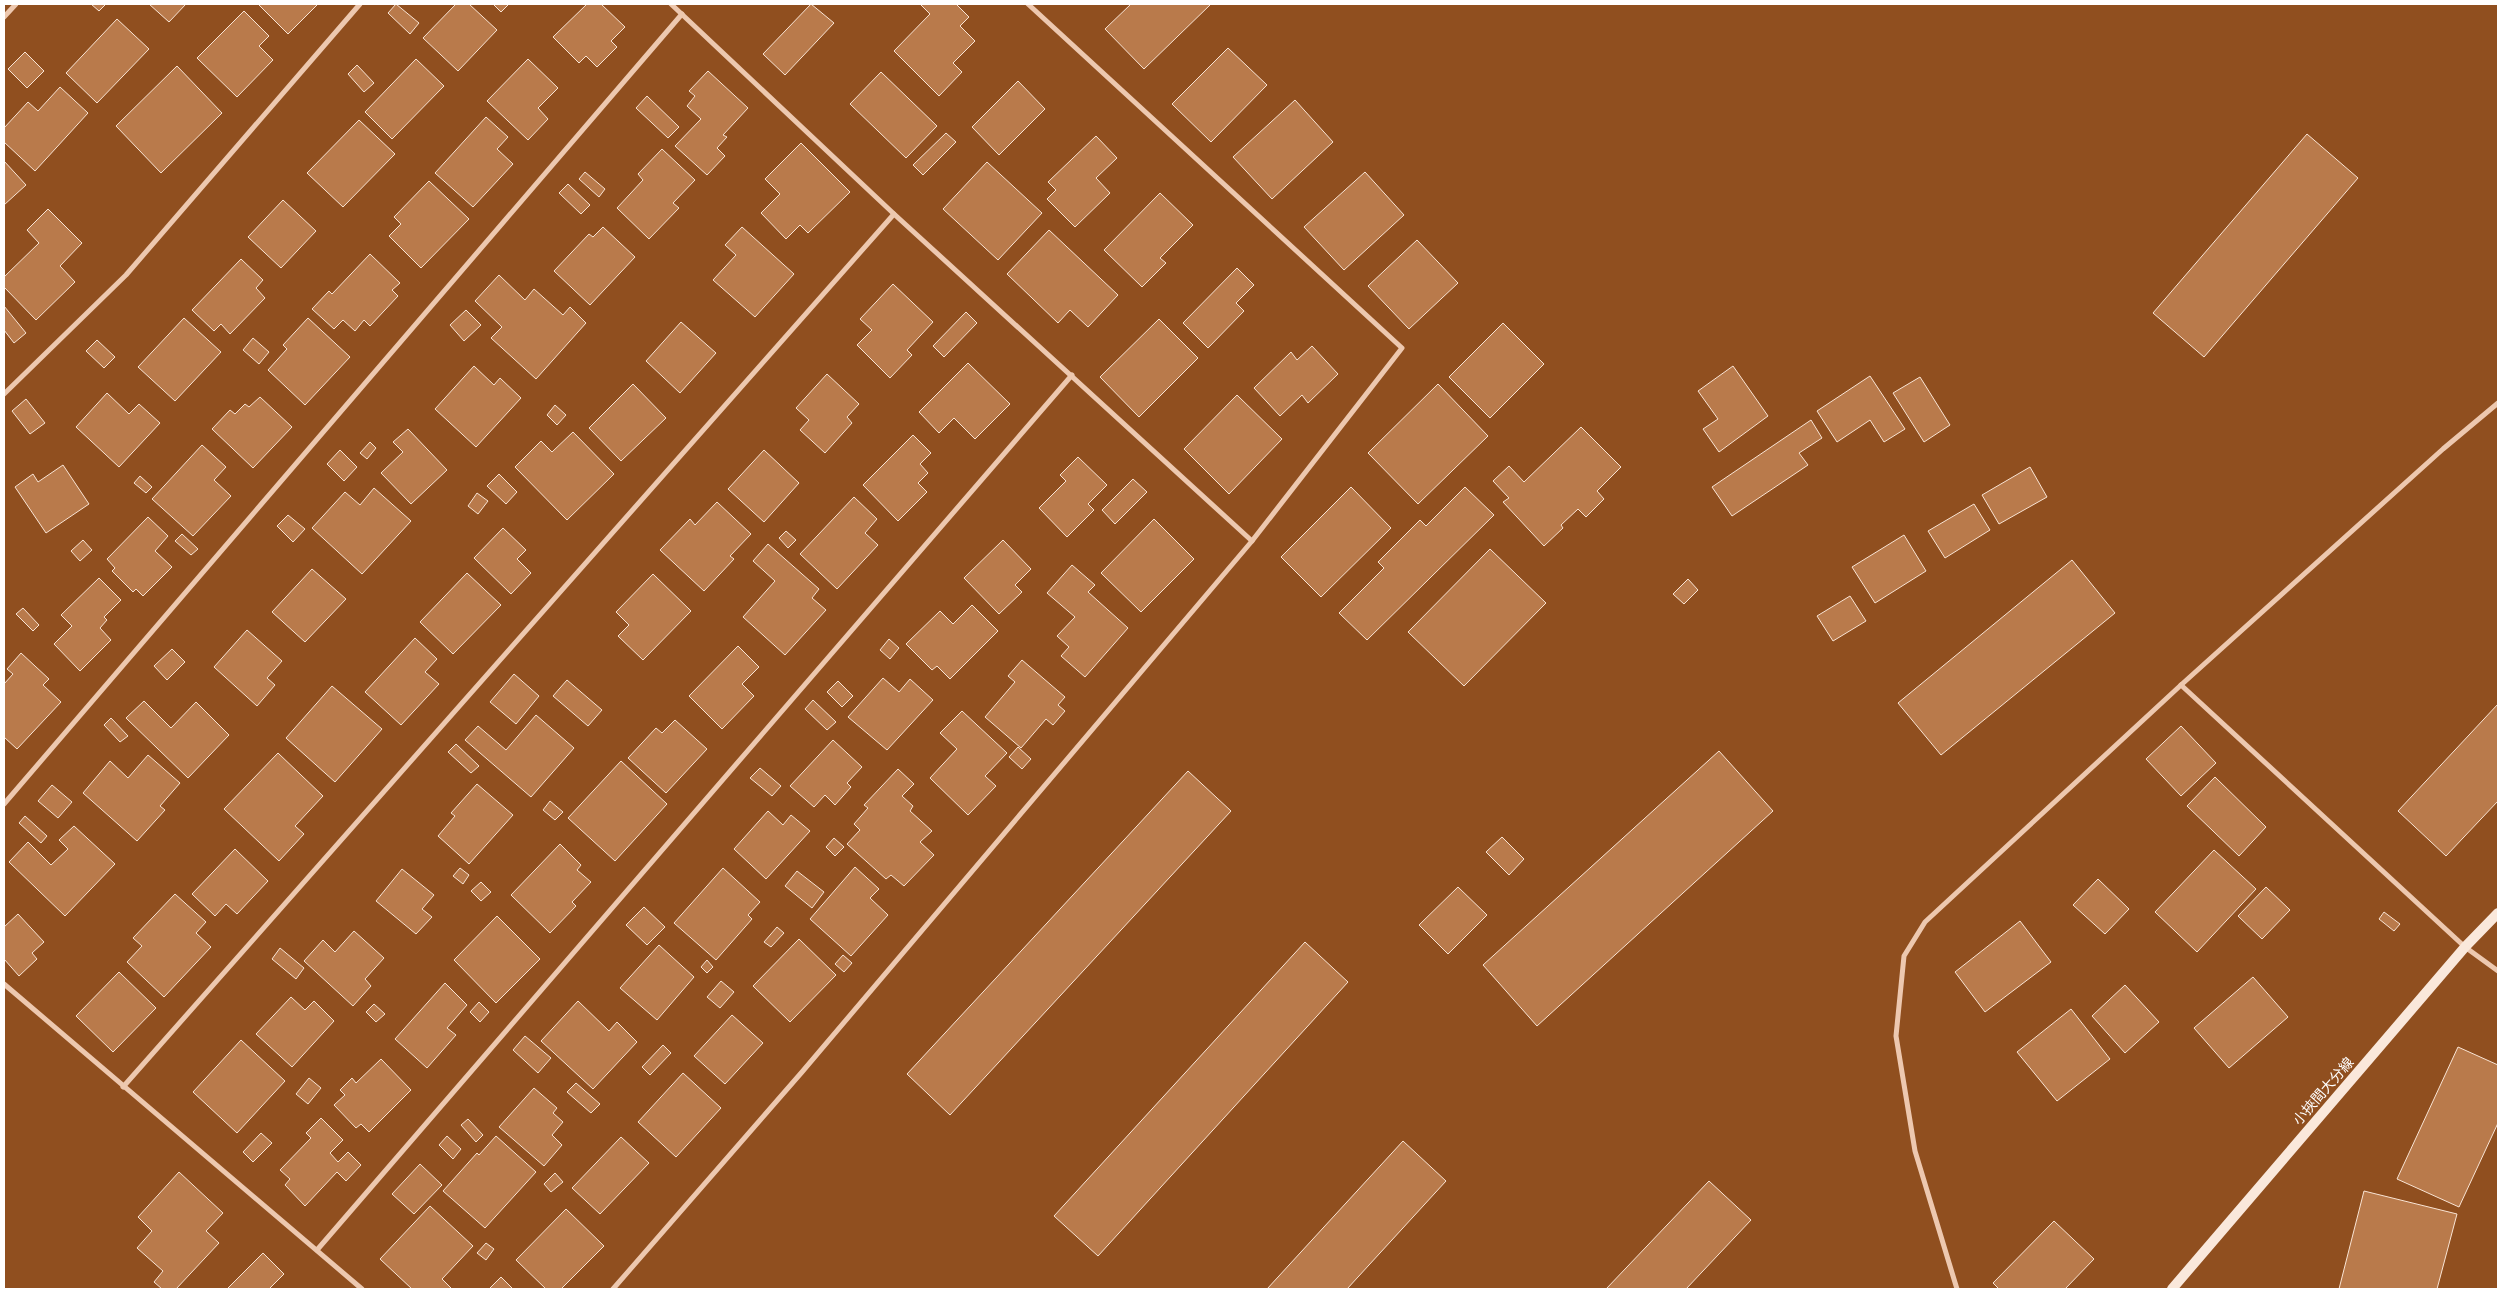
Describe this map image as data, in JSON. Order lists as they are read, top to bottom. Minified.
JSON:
{"streets":{"main road":["小挾間大分線"]}}
